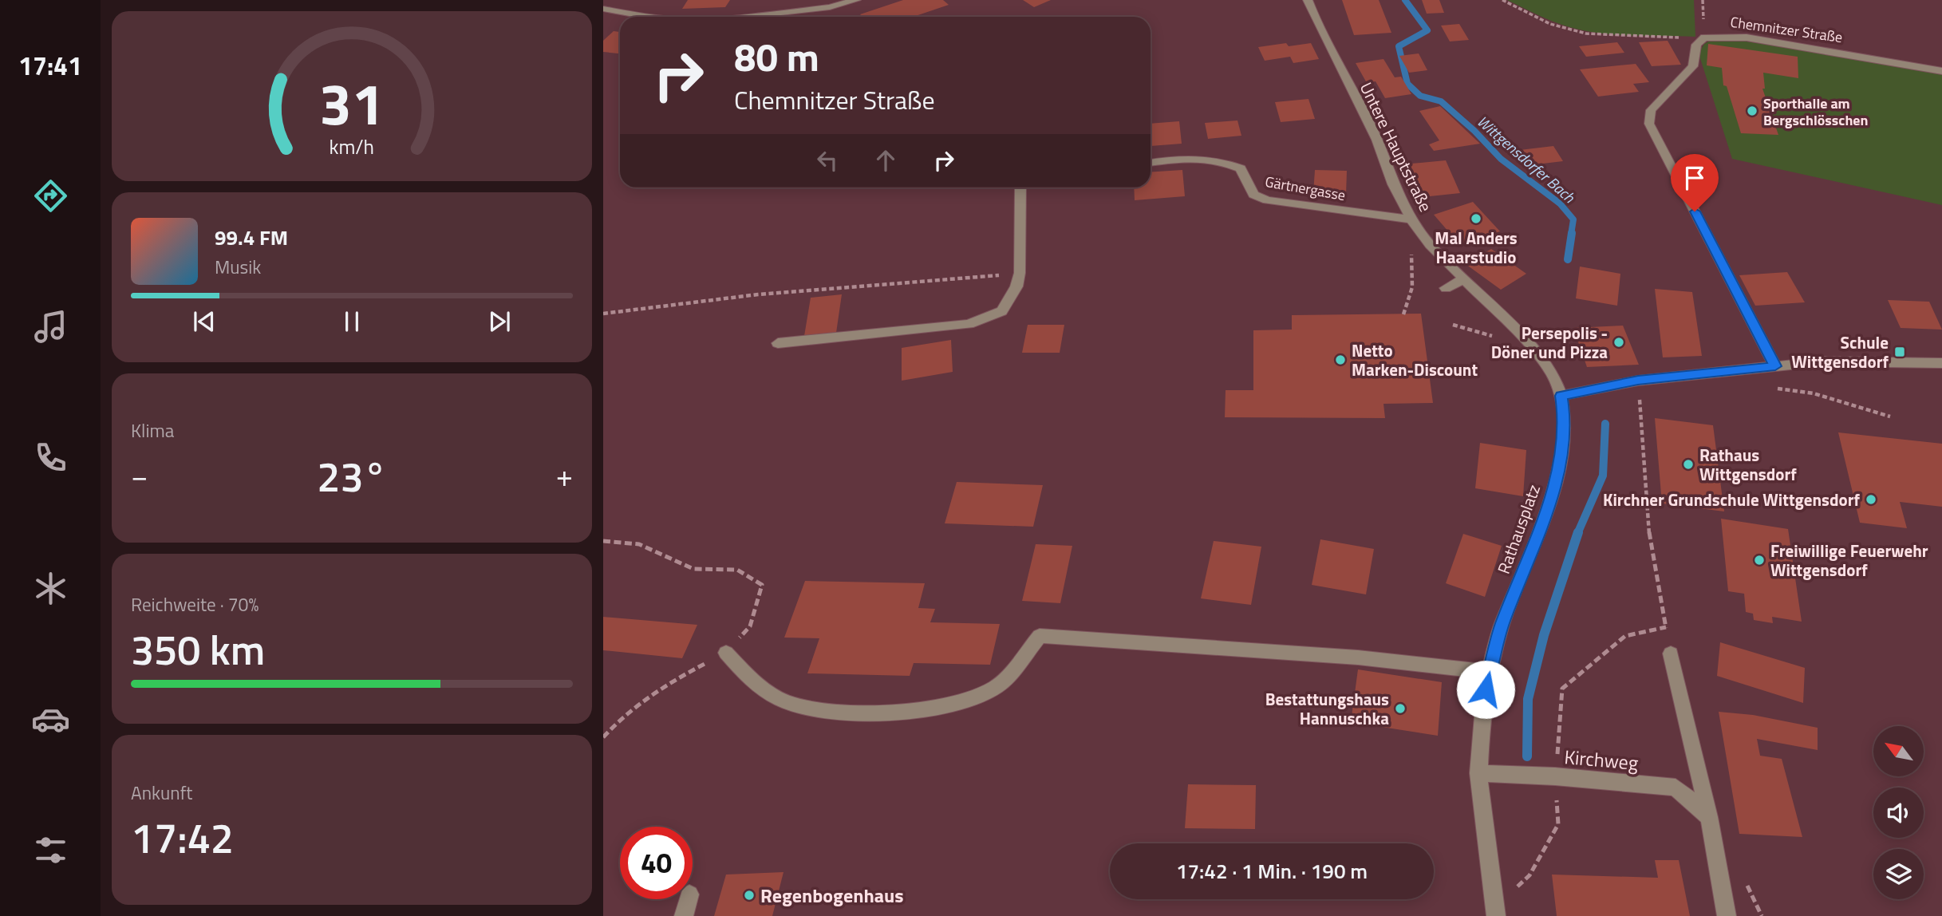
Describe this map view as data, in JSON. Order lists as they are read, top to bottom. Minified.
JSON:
{"streets":{"street":["Chemnitzer Straße","Untere Hauptstraße","Gärtnergasse","Rathausplatz","Kirchweg"]},"crossings":[["Untere Hauptstraße","Gärtnergasse"],["Untere Hauptstraße","Rathausplatz"],["Rathausplatz","Kirchweg"]],"water":["Wittgensdorfer Bach"],"places":{"other":["Sporthalle am Bergschlösschen","Mal Anders Haarstudio","Persepolis - Döner und Pizza","Netto Marken-Discount","Rathaus Wittgensdorf","Kirchner Grundschule Wittgensdorf","Freiwillige Feuerwehr Wittgensdorf","Bestattungshaus Hannuschka","Regenbogenhaus"],"transit":["Schule Wittgensdorf"]},"north":"top left","page":{"tabs":"17:41","turn":["80 m","Chemnitzer Straße"],"song":["99.4 FM","Musik"],"tile":["Klima",["Reichweite · 70%","350 km"],["Ankunft","17:42"]],"heat":["−","23°","+"],"limit":"40","trip":"17:42 · 1 Min. · 190 m","gauge":["31","km/h"]}}
